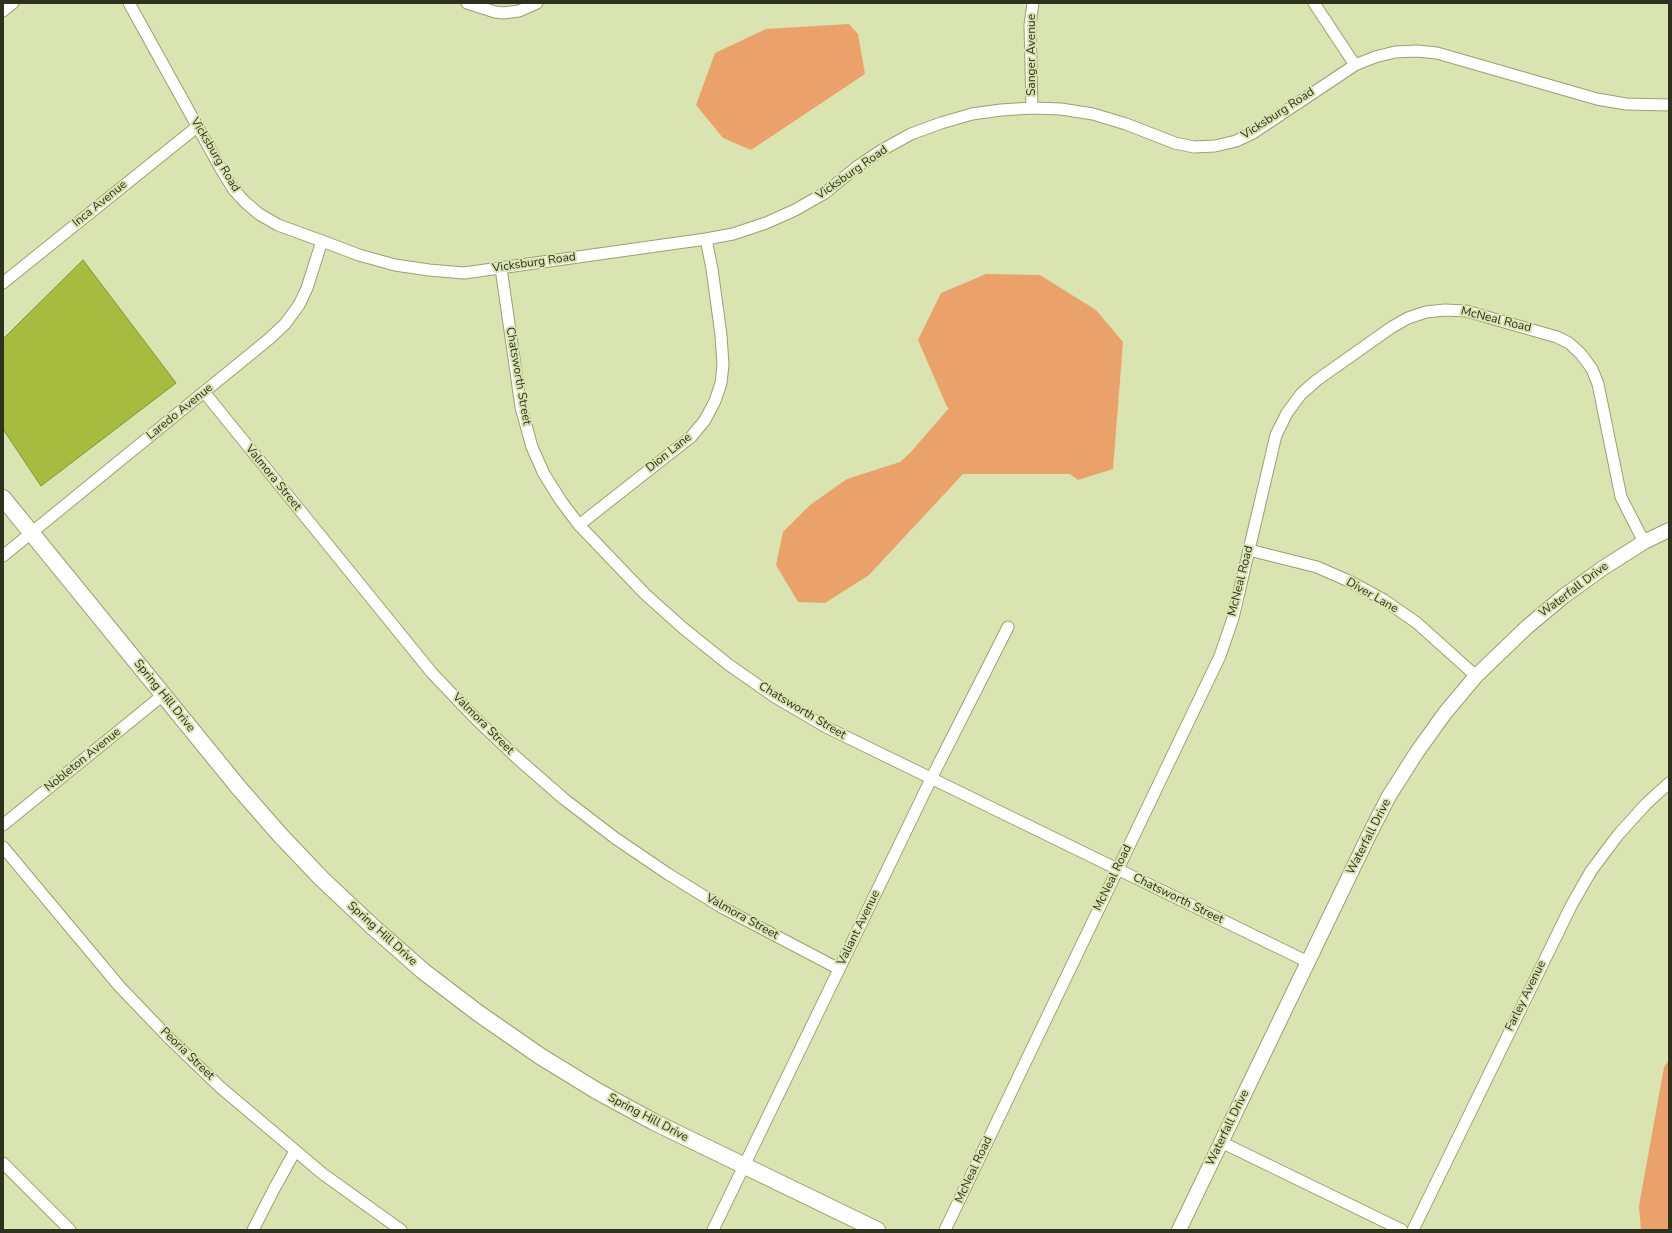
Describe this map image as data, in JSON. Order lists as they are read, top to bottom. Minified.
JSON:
{"streets":{"main road":["Spring Hill Drive"],"street":["Sanger Avenue","Vicksburg Road","Inca Avenue","McNeal Road","Chatsworth Street","Laredo Avenue","Dion Lane","Valmora Street","Waterfall Drive","Diver Lane","Nobleton Avenue","Valiant Avenue","Farley Avenue","Peoria Street"]},"crossings":[["Sanger Avenue","Vicksburg Road"],["Vicksburg Road","Inca Avenue"],["Vicksburg Road","Chatsworth Street"],["Vicksburg Road","Laredo Avenue"],["Vicksburg Road","Dion Lane"],["McNeal Road","Chatsworth Street"],["McNeal Road","Waterfall Drive"],["McNeal Road","Diver Lane"],["Chatsworth Street","Dion Lane"],["Chatsworth Street","Waterfall Drive"],["Chatsworth Street","Valiant Avenue"],["Laredo Avenue","Valmora Street"],["Laredo Avenue","Spring Hill Drive"],["Valmora Street","Valiant Avenue"],["Waterfall Drive","Diver Lane"],["Spring Hill Drive","Nobleton Avenue"],["Spring Hill Drive","Valiant Avenue"]]}
